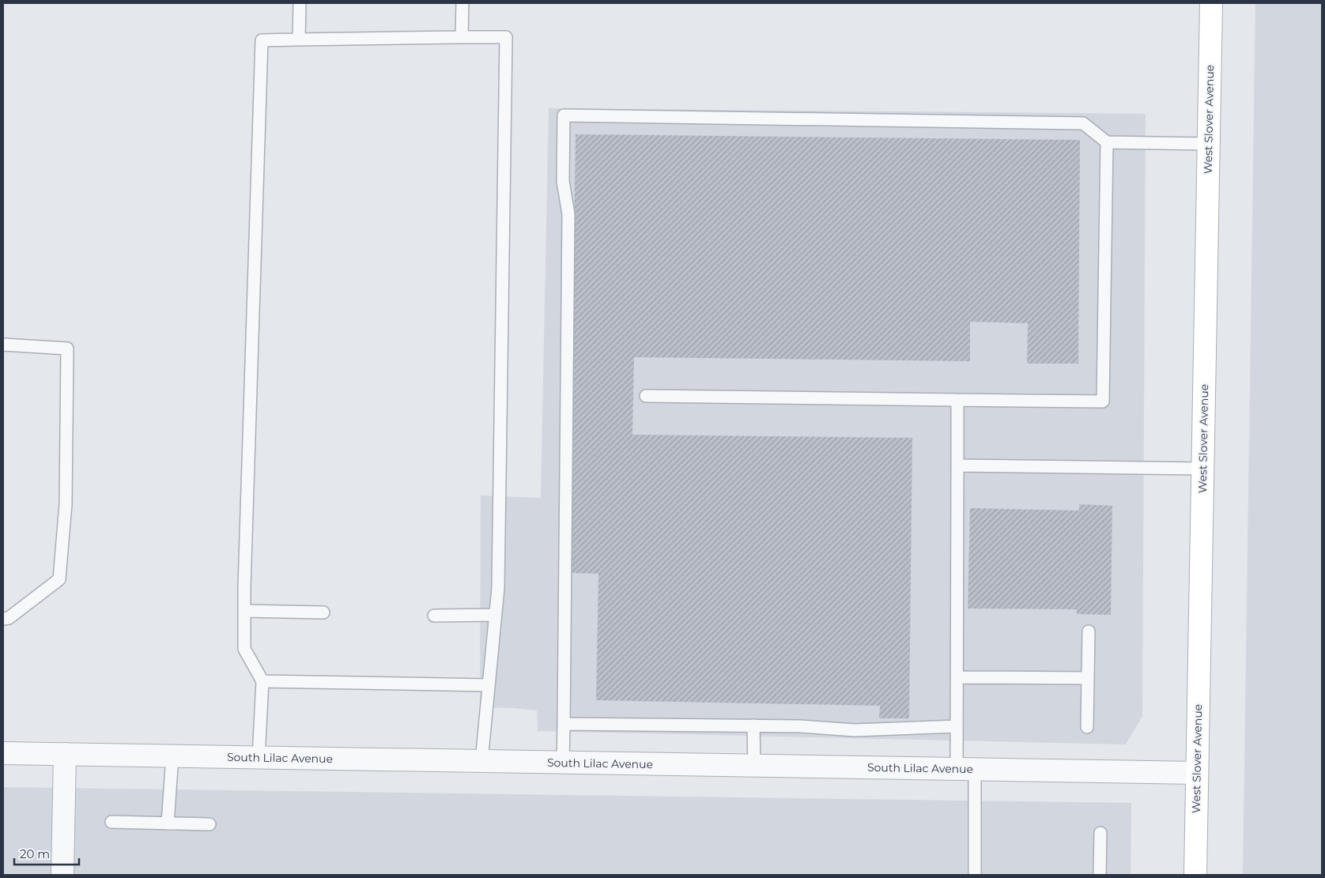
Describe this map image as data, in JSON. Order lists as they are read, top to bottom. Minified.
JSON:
{"streets":{"main road":["West Slover Avenue"],"street":["South Lilac Avenue"]},"crossings":[["West Slover Avenue","South Lilac Avenue"]],"scale_bar":"20 m"}
